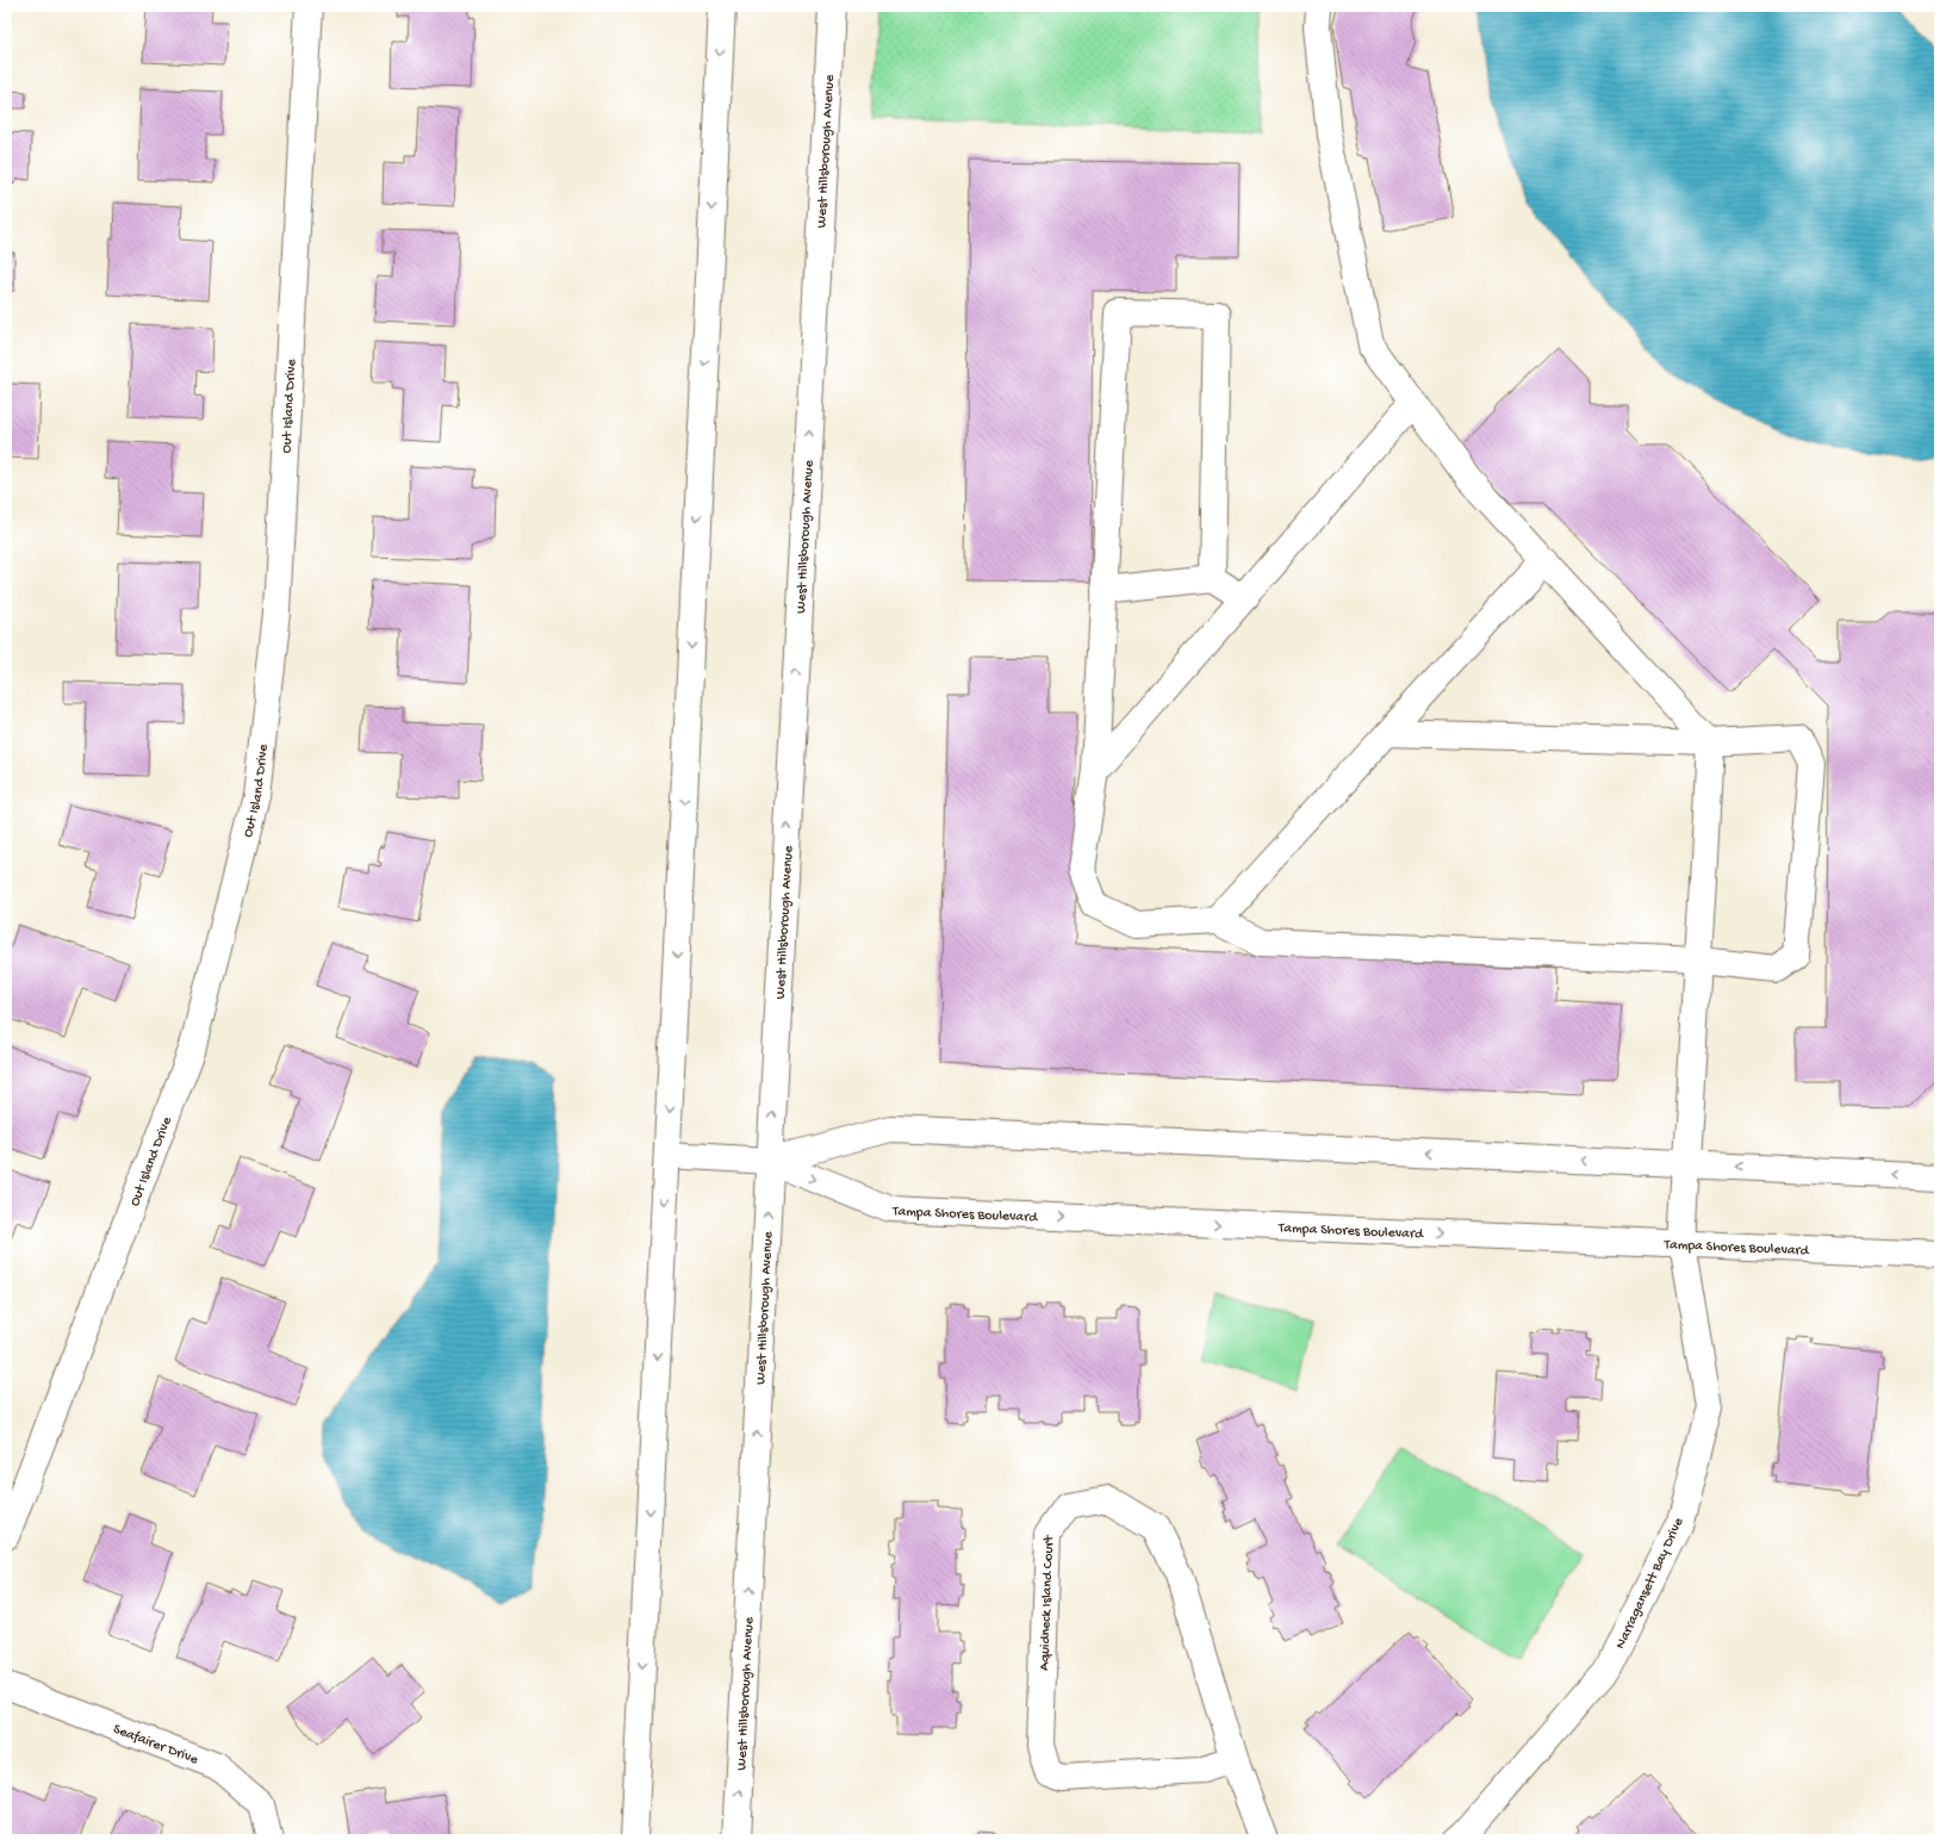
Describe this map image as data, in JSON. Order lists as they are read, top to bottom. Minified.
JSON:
{"streets":{"street":["West Hillsborough Avenue","Out Island Drive","Tampa Shores Boulevard","Narragansett Bay Drive","Aquidneck Island Court","Seafairer Drive"]},"crossings":[["West Hillsborough Avenue","Tampa Shores Boulevard"],["Tampa Shores Boulevard","Narragansett Bay Drive"]]}
